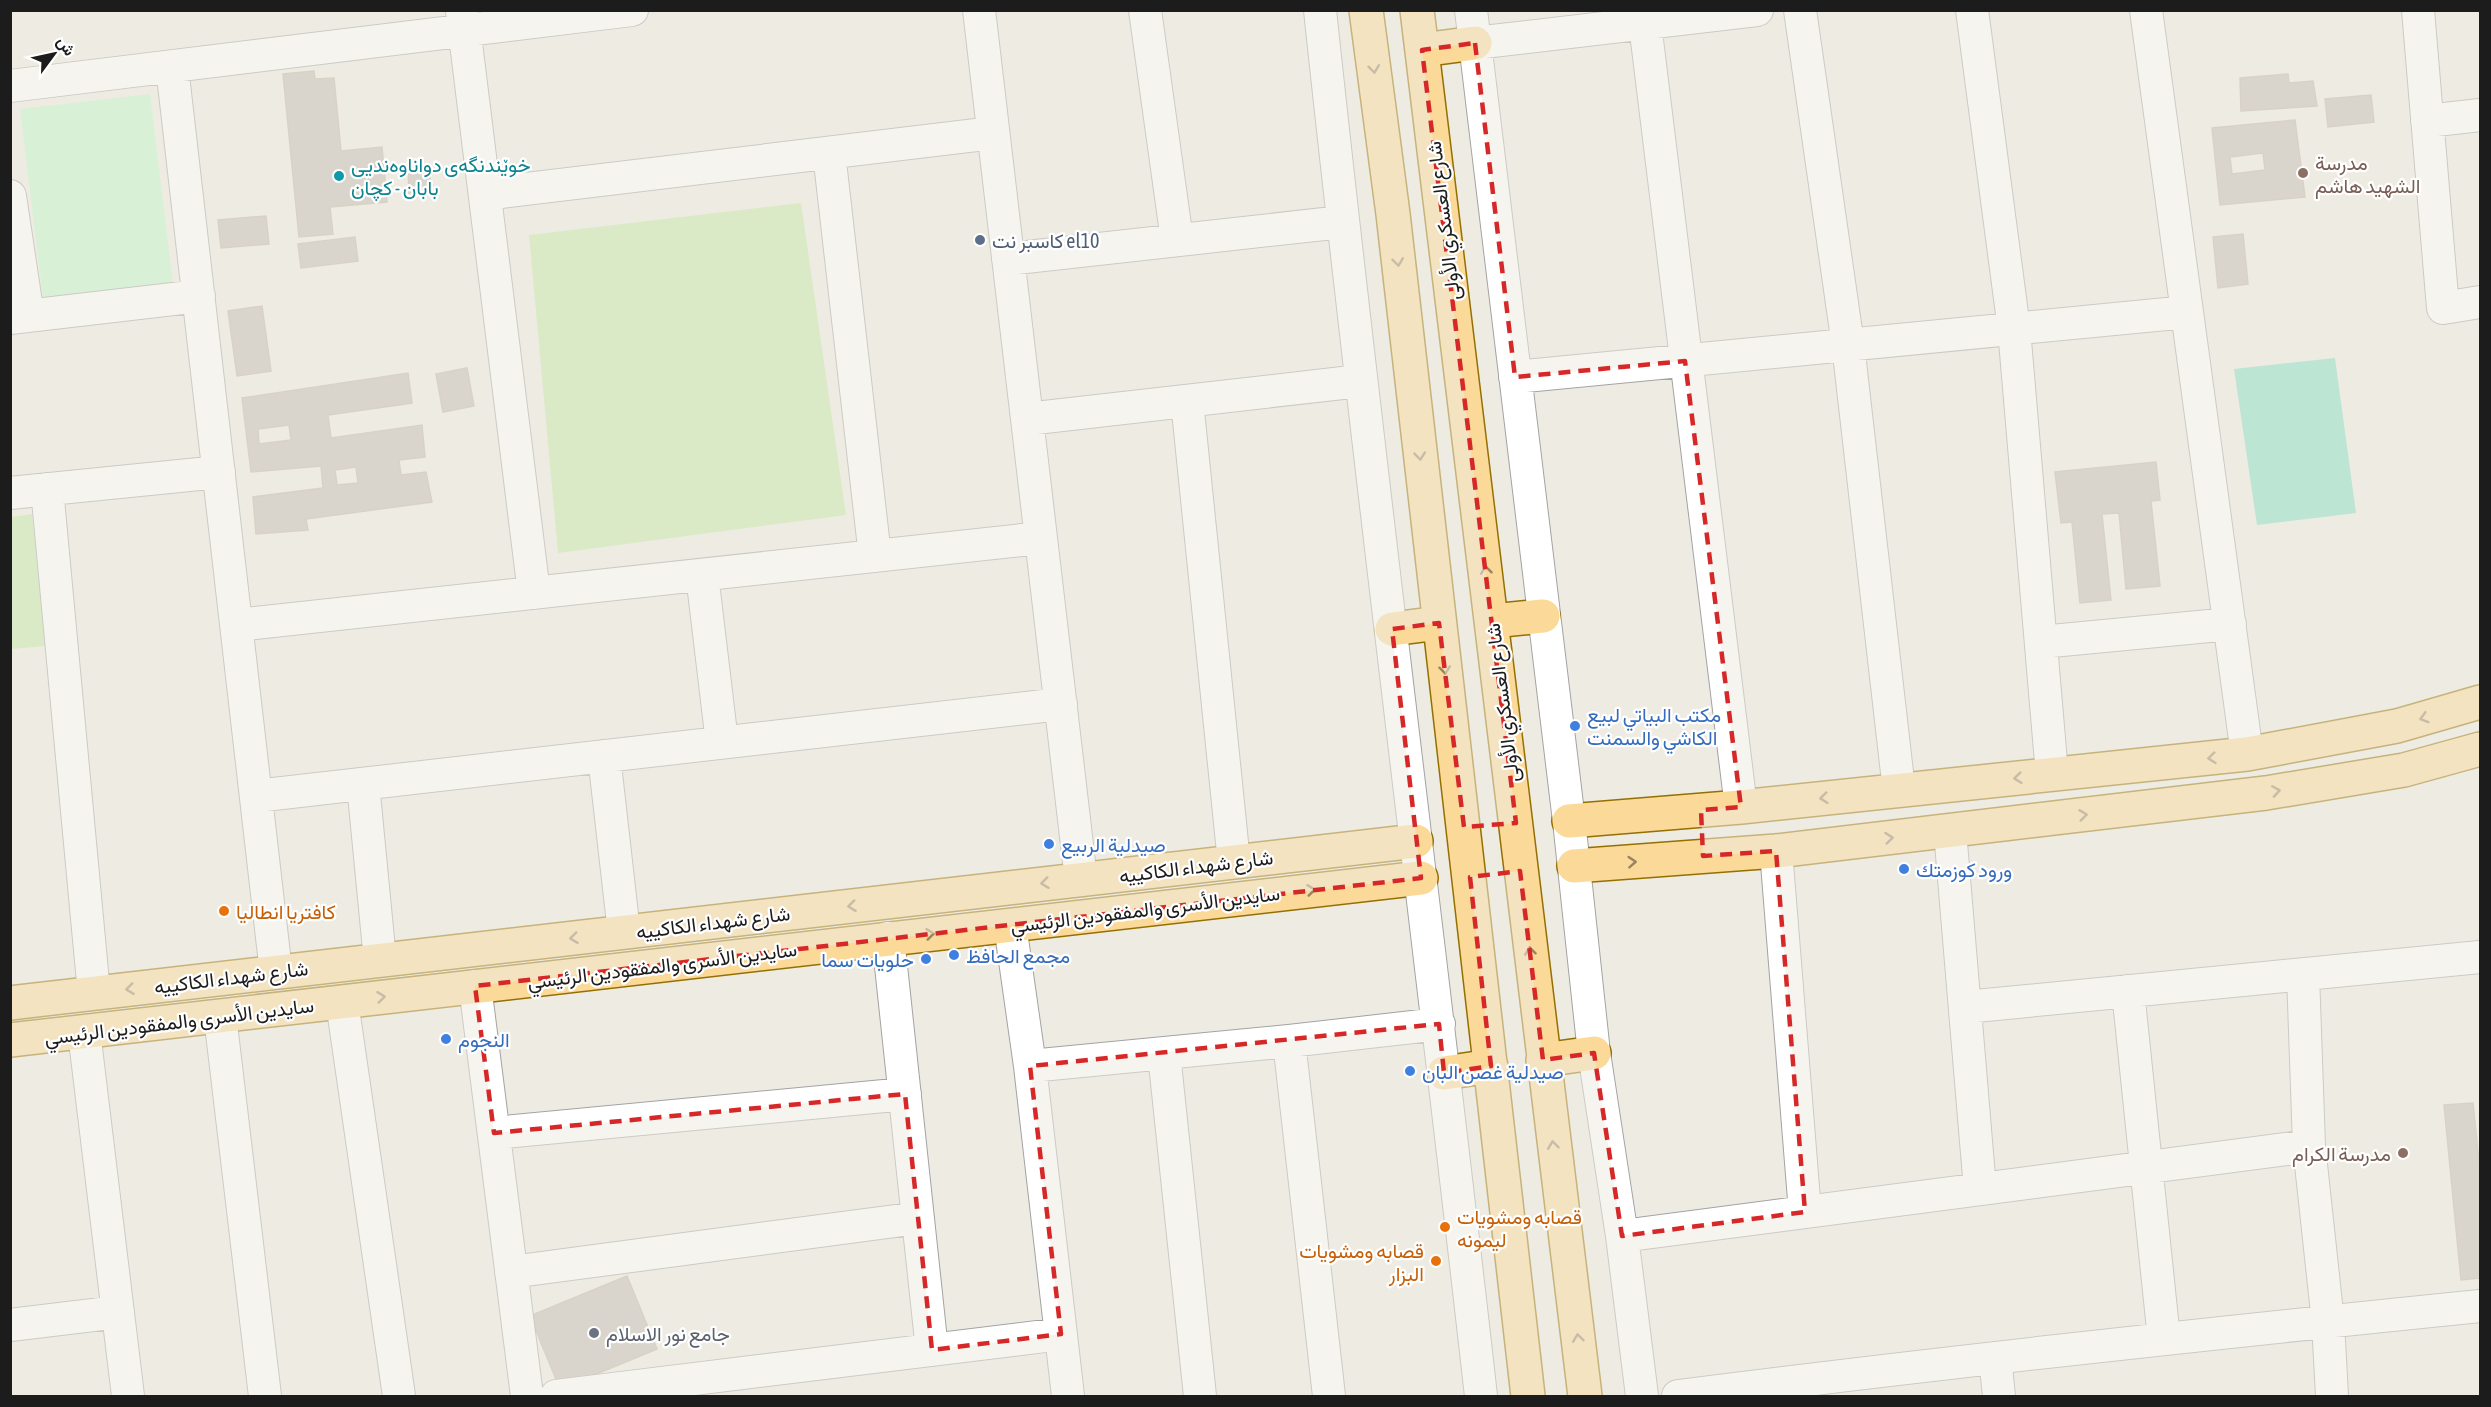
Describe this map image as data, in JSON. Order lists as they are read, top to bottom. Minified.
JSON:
{"streets":{"main road":["شارع العسكري الأولى","شارع شهداء الكاكييه","سايدين الأسرى والمفقودين الرئيسي"]},"one_way":["شارع شهداء الكاكييه","سايدين الأسرى والمفقودين الرئيسي"],"places":["مدرسة الشهيد هاشم","خوێندنگەی دواناوەندیی بابان - کچان","كاسبر نت el10","مكتب البياتي لبيع الكاشي والسمنت","صيدلية الربيع","ورود كوزمتك","كافتريا انطاليا","مجمع الحافظ","حلويات سما","النجوم","صيدلية غصن البان","مدرسة الكرام","قصابه ومشويات ليمونه","قصابه ومشويات البزار","جامع نور الاسلام"],"north":"top right"}
